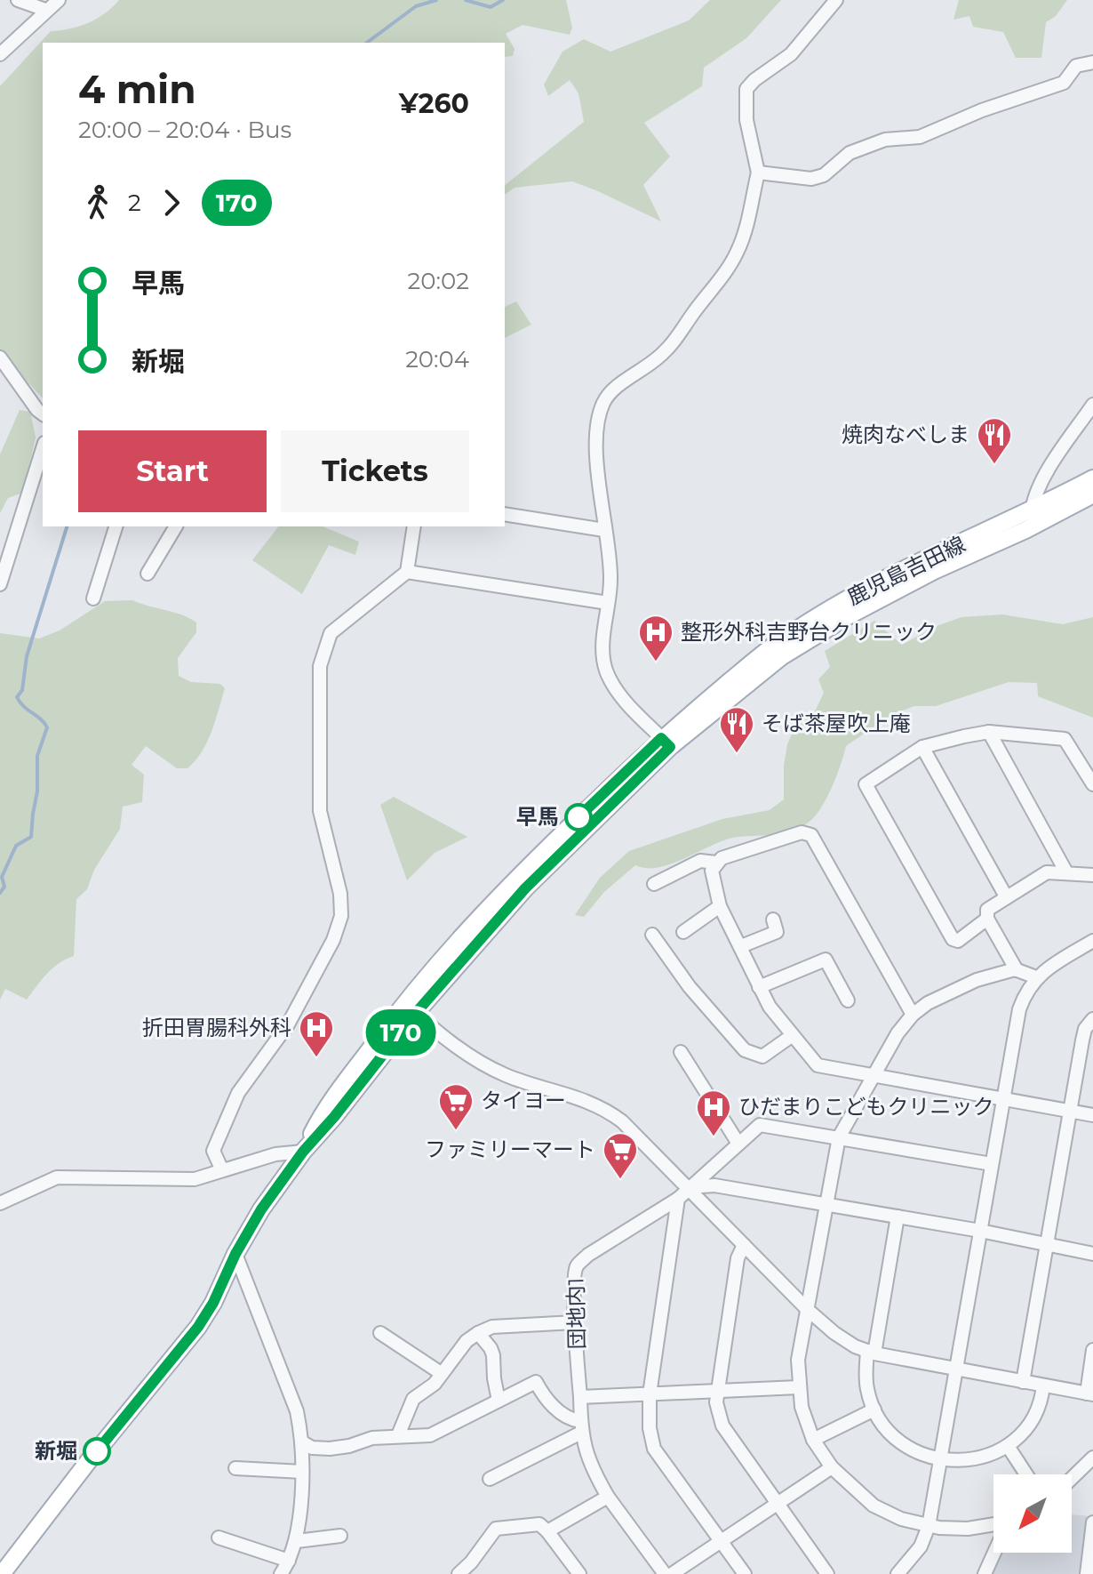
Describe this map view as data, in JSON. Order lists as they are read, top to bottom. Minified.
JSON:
{"streets":{"main road":["鹿児島吉田線"],"street":["団地内1"]},"places":{"restaurant":["焼肉なべしま","そば茶屋吹上庵"],"hospital":["整形外科吉野台クリニック","折田胃腸科外科","ひだまりこどもクリニック"],"other":["早馬","新堀"],"supermarket":["タイヨー","ファミリーマート"]},"lines":["bus line 170"],"north":"bottom left","page":{"on_map":"170","heading":["4 min","20:00 – 20:04 · Bus","¥260"],"legs":["2","170"],"list":[{"name":"早馬","value":"20:02"},{"name":"新堀","value":"20:04"}],"buttons":["Start","Tickets"]}}
